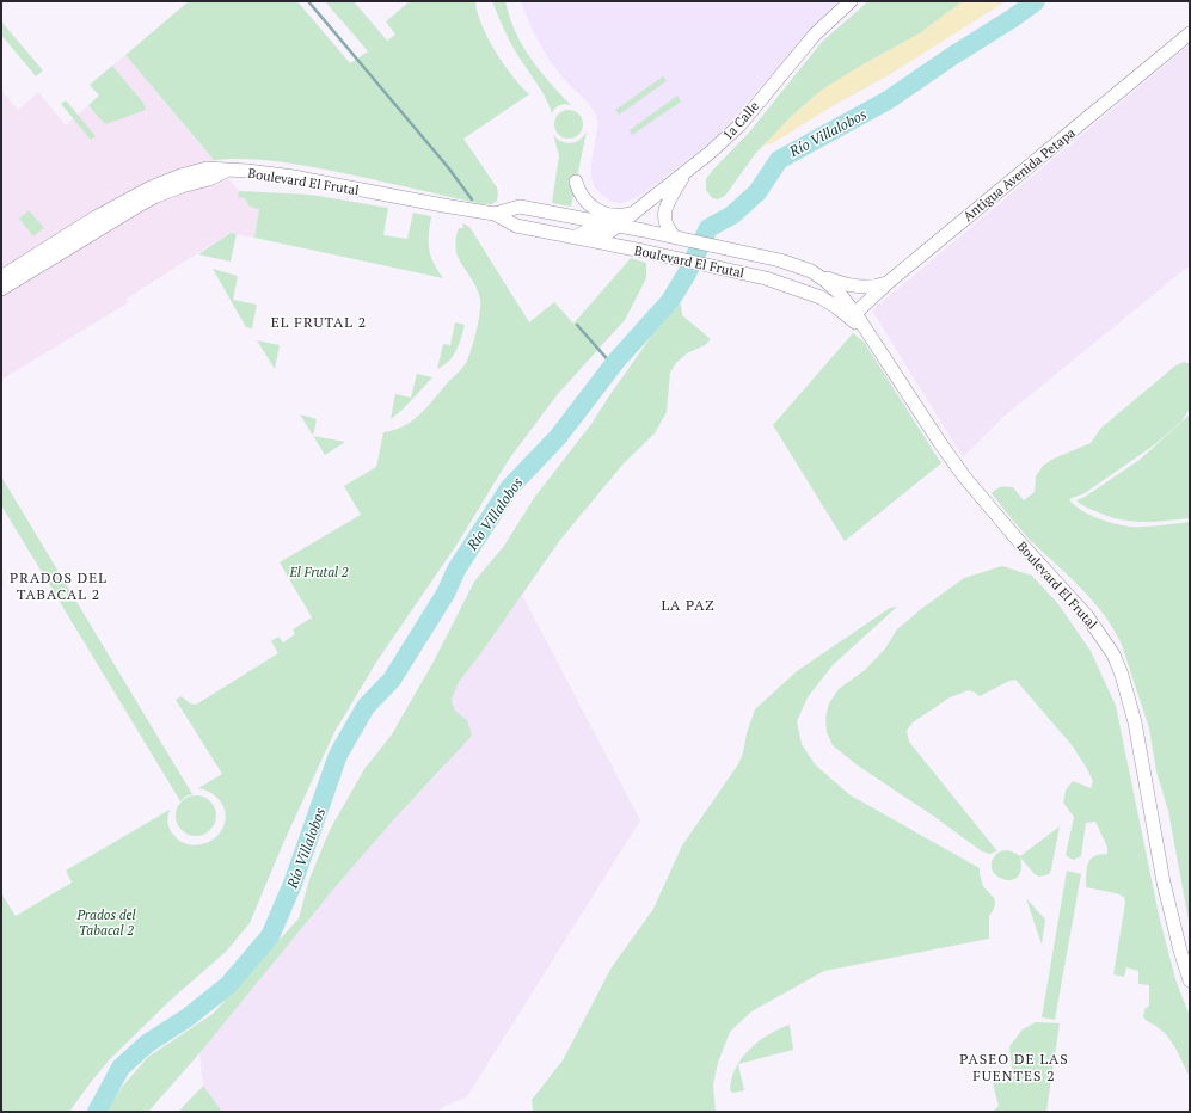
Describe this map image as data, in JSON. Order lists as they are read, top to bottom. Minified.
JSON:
{"streets":{"main road":["1a Calle","Antigua Avenida Petapa","Boulevard El Frutal"]},"crossings":[["1a Calle","Boulevard El Frutal"],["Antigua Avenida Petapa","Boulevard El Frutal"]],"districts":["EL FRUTAL 2","PRADOS DEL TABACAL 2","LA PAZ","PASEO DE LAS FUENTES 2"],"water":["Río Villalobos"],"parks":["El Frutal 2","Prados del Tabacal 2"]}
